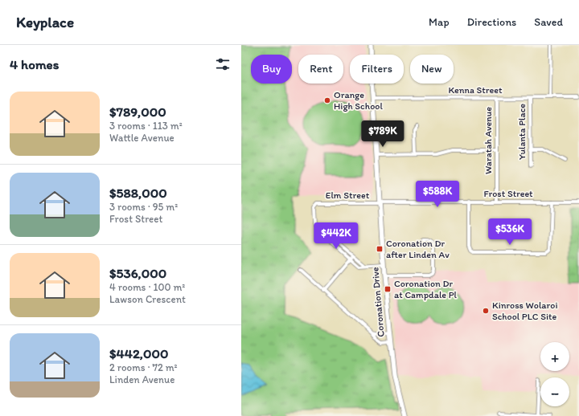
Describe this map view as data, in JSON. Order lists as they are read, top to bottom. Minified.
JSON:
{"streets":{"main road":["Coronation Drive"],"street":["Kenna Street","Yulanta Place","Waratah Avenue","Frost Street","Elm Street"]},"crossings":[["Kenna Street","Yulanta Place"],["Kenna Street","Waratah Avenue"],["Kenna Street","Coronation Drive"],["Waratah Avenue","Frost Street"],["Frost Street","Elm Street"],["Frost Street","Coronation Drive"],["Elm Street","Coronation Drive"]],"places":{"other":["Orange High School","Kinross Wolaroi School PLC Site"],"transit":["Coronation Dr after Linden Av","Coronation Dr at Campdale Pl"]},"page":{"header":"Keyplace","nav":["Map","Directions","Saved"],"heading":"4 homes","chip":["Buy","Rent","Filters","New"],"list":[{"name":"$789,000","note":"3 rooms · 113 m² · Wattle Avenue"},{"name":"$588,000","note":"3 rooms · 95 m² · Frost Street"},{"name":"$536,000","note":"4 rooms · 100 m² · Lawson Crescent"},{"name":"$442,000","note":"2 rooms · 72 m² · Linden Avenue"}],"price":["$789K","$588K","$536K","$442K"],"map_buttons":["+","−"]}}
